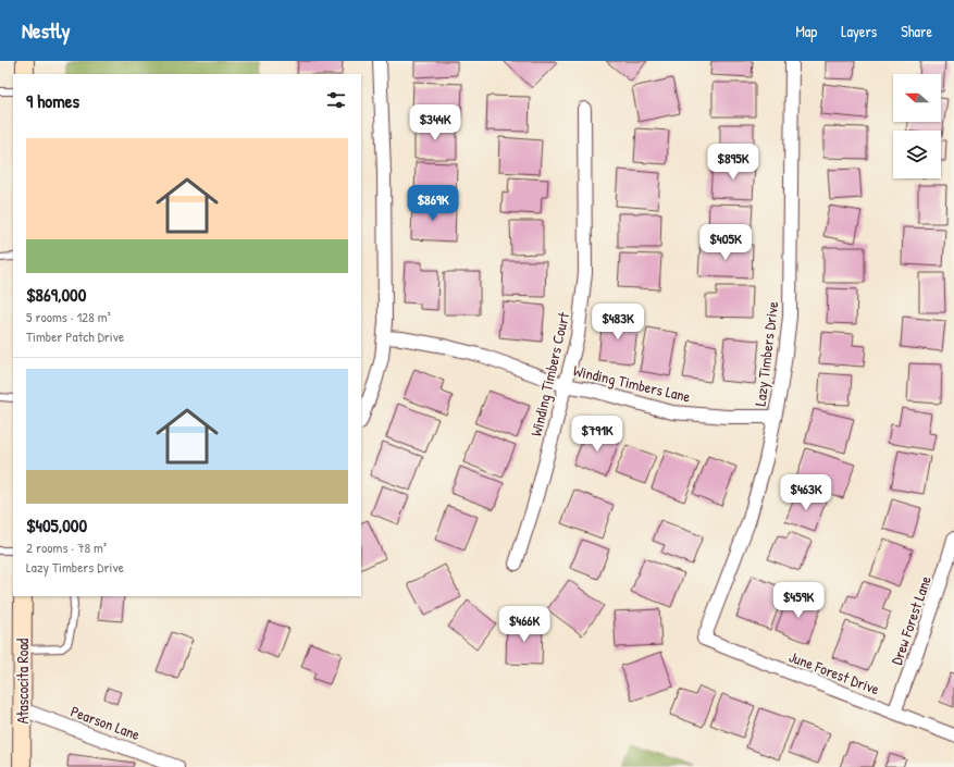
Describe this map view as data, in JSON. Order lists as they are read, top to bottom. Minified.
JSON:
{"streets":{"main road":["Atascocita Road"],"street":["Lazy Timbers Drive","Winding Timbers Court","Winding Timbers Lane","Drew Forest Lane","June Forest Drive","Pearson Lane"]},"crossings":[["Lazy Timbers Drive","Winding Timbers Lane"],["Lazy Timbers Drive","June Forest Drive"],["Winding Timbers Court","Winding Timbers Lane"],["Drew Forest Lane","June Forest Drive"],["Atascocita Road","Pearson Lane"]],"north":"left","page":{"header":"Nestly","nav":["Map","Layers","Share"],"heading":"9 homes","price":["$344K","$895K","$869K","$405K","$483K","$791K","$463K","$459K","$466K"],"list":[{"name":"$869,000","note":"5 rooms · 128 m² · Timber Patch Drive"},{"name":"$405,000","note":"2 rooms · 78 m² · Lazy Timbers Drive"}]}}
